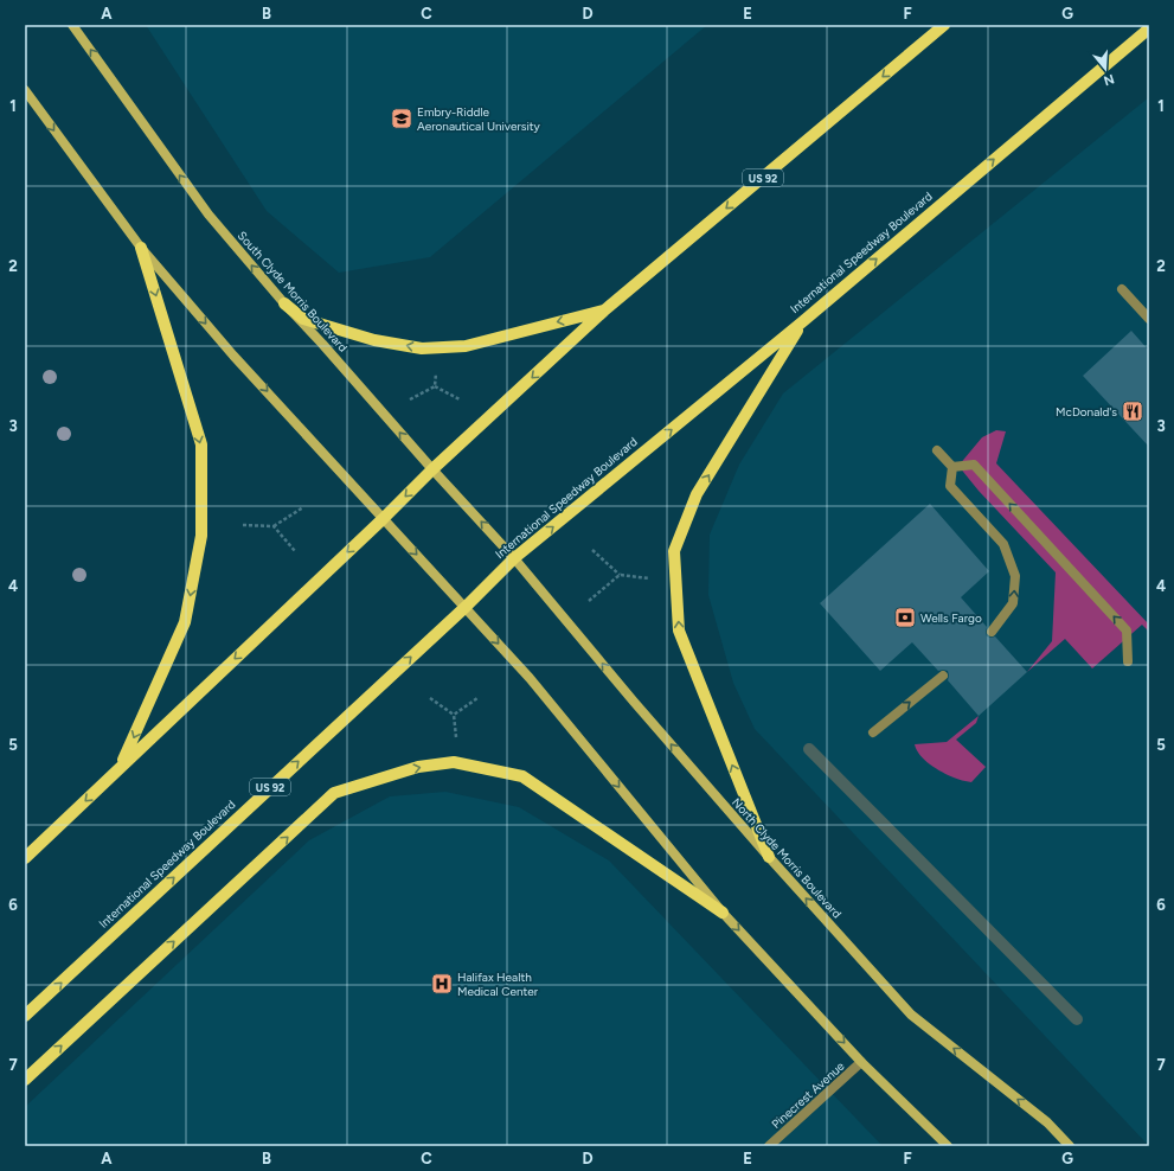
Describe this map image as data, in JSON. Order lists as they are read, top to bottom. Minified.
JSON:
{"streets":{"main road":["US 92","International Speedway Boulevard","South Clyde Morris Boulevard","North Clyde Morris Boulevard"],"street":["Pinecrest Avenue"]},"crossings":[["US 92","South Clyde Morris Boulevard"],["International Speedway Boulevard","South Clyde Morris Boulevard"],["International Speedway Boulevard","North Clyde Morris Boulevard"],["South Clyde Morris Boulevard","North Clyde Morris Boulevard"]],"one_way":["International Speedway Boulevard"],"places":{"school or university":["Embry-Riddle Aeronautical University"],"restaurant":["McDonald's"],"bank":["Wells Fargo"],"hospital":["Halifax Health Medical Center"]},"north":"bottom","grid":{"columns":["A","B","C","D","E","F","G"],"rows":["1","2","3","4","5","6","7"]}}
